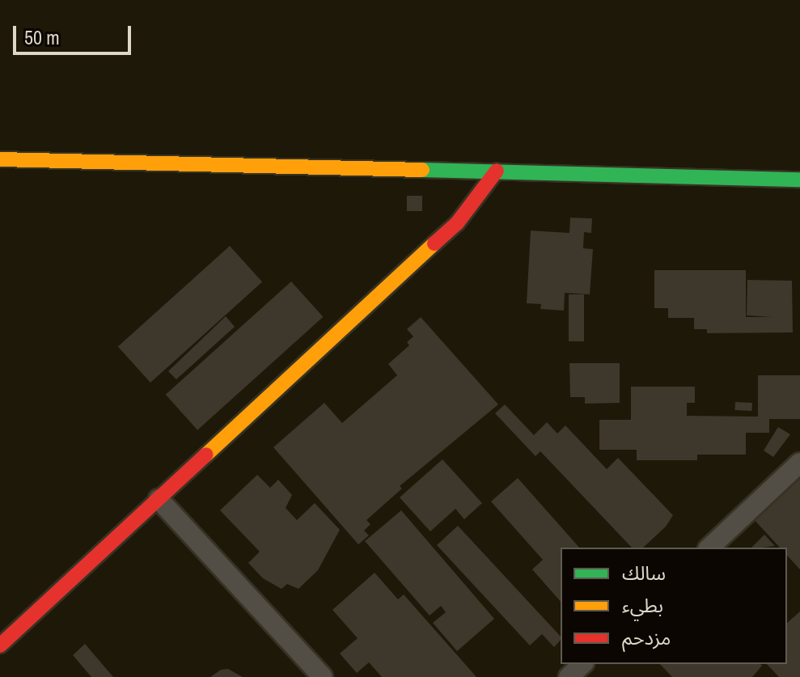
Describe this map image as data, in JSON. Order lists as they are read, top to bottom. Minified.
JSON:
{"legend":["سالك","بطيء","مزدحم"],"scale_bar":"50 m"}
